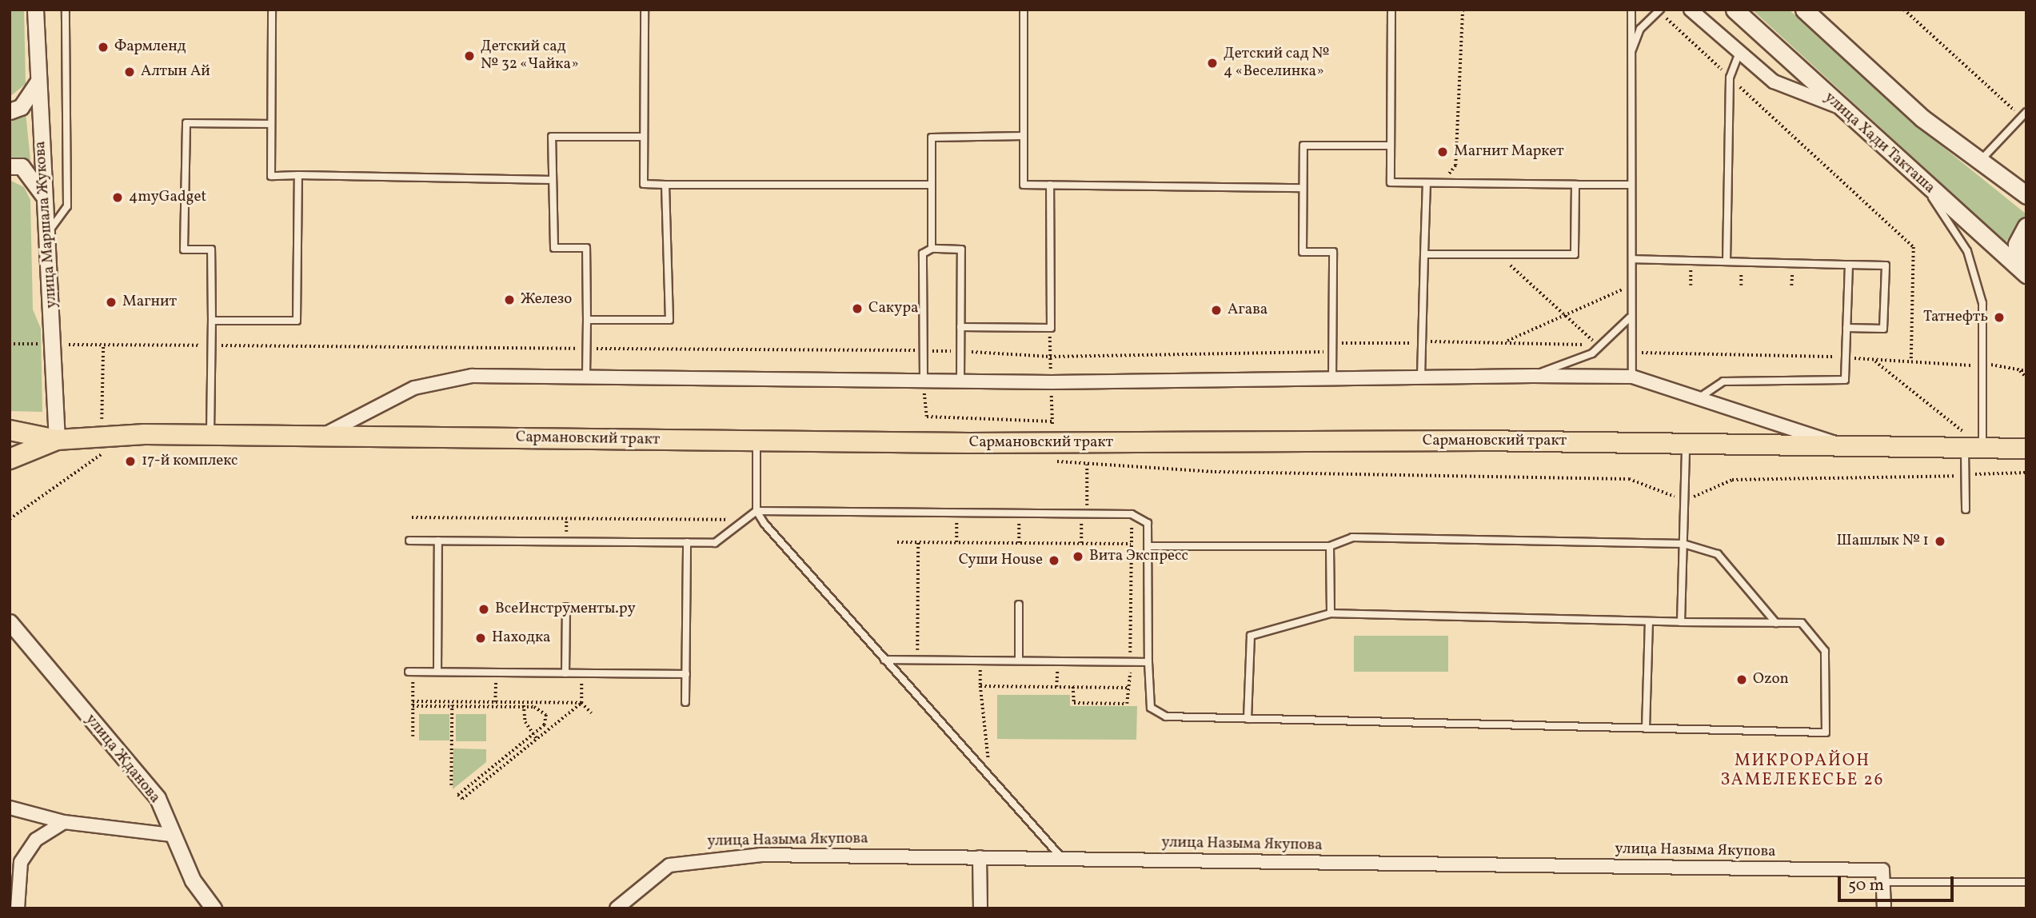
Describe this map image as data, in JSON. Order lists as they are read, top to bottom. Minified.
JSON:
{"streets":{"main road":["улица Хади Такташа","Сармановский тракт"],"street":["улица Маршала Жукова","улица Жданова","улица Назыма Якупова"]},"crossings":[["улица Маршала Жукова","Сармановский тракт"]],"districts":["МИКРОРАЙОН ЗАМЕЛЕКЕСЬЕ 26"],"places":["Фармленд","Детский сад № 32 «Чайка»","Детский сад № 4 «Веселинка»","Алтын Ай","Магнит Маркет","4myGadget","Железо","Магнит","Сакура","Агава","Татнефть","17-й комплекс","Шашлык № 1","Вита Экспресс","Суши House","ВсеИнструменты.ру","Находка","Ozon"],"scale_bar":"50 m"}
